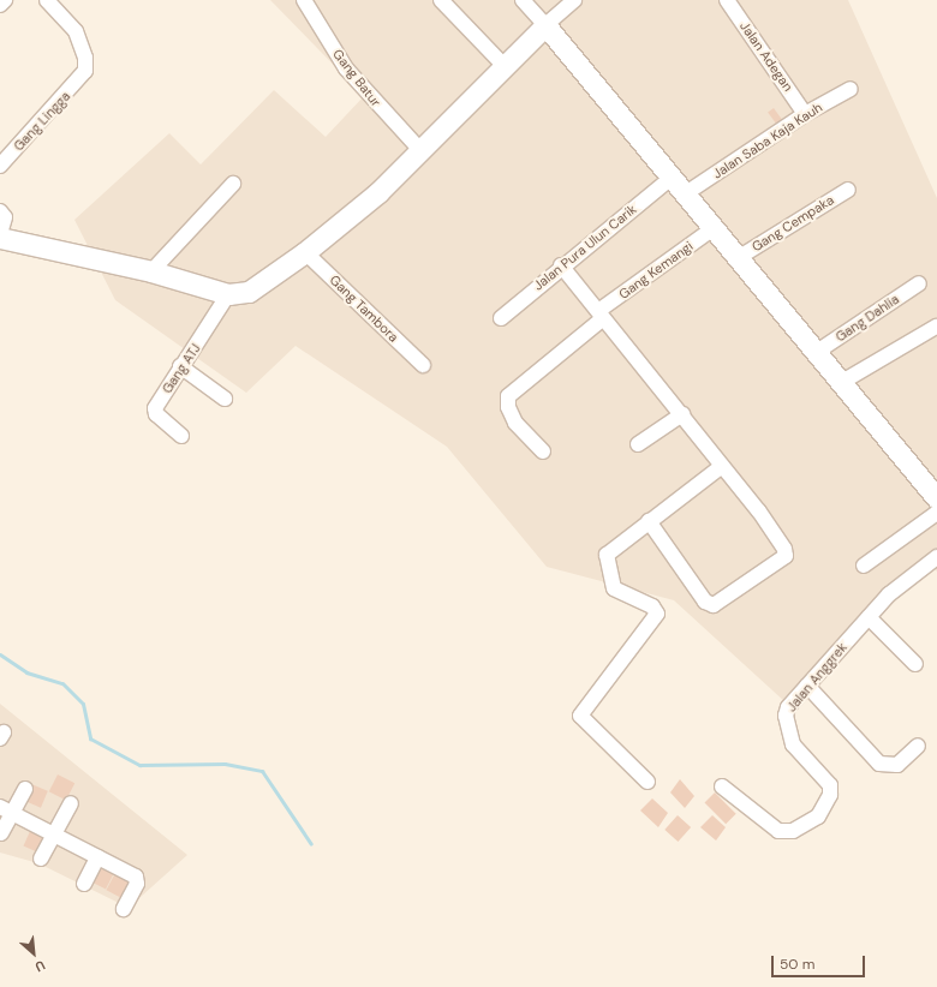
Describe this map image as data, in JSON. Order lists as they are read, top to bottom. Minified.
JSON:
{"streets":{"street":["Jalan Adegan","Gang Batur","Gang Lingga","Jalan Saba Kaja Kauh","Gang Cempaka","Jalan Pura Ulun Carik","Gang Kemangi","Gang Tambora","Gang Dahlia","Gang ATJ","Jalan Anggrek"]},"crossings":[["Jalan Adegan","Jalan Saba Kaja Kauh"]],"scale_bar":"50 m","north":"bottom right"}
